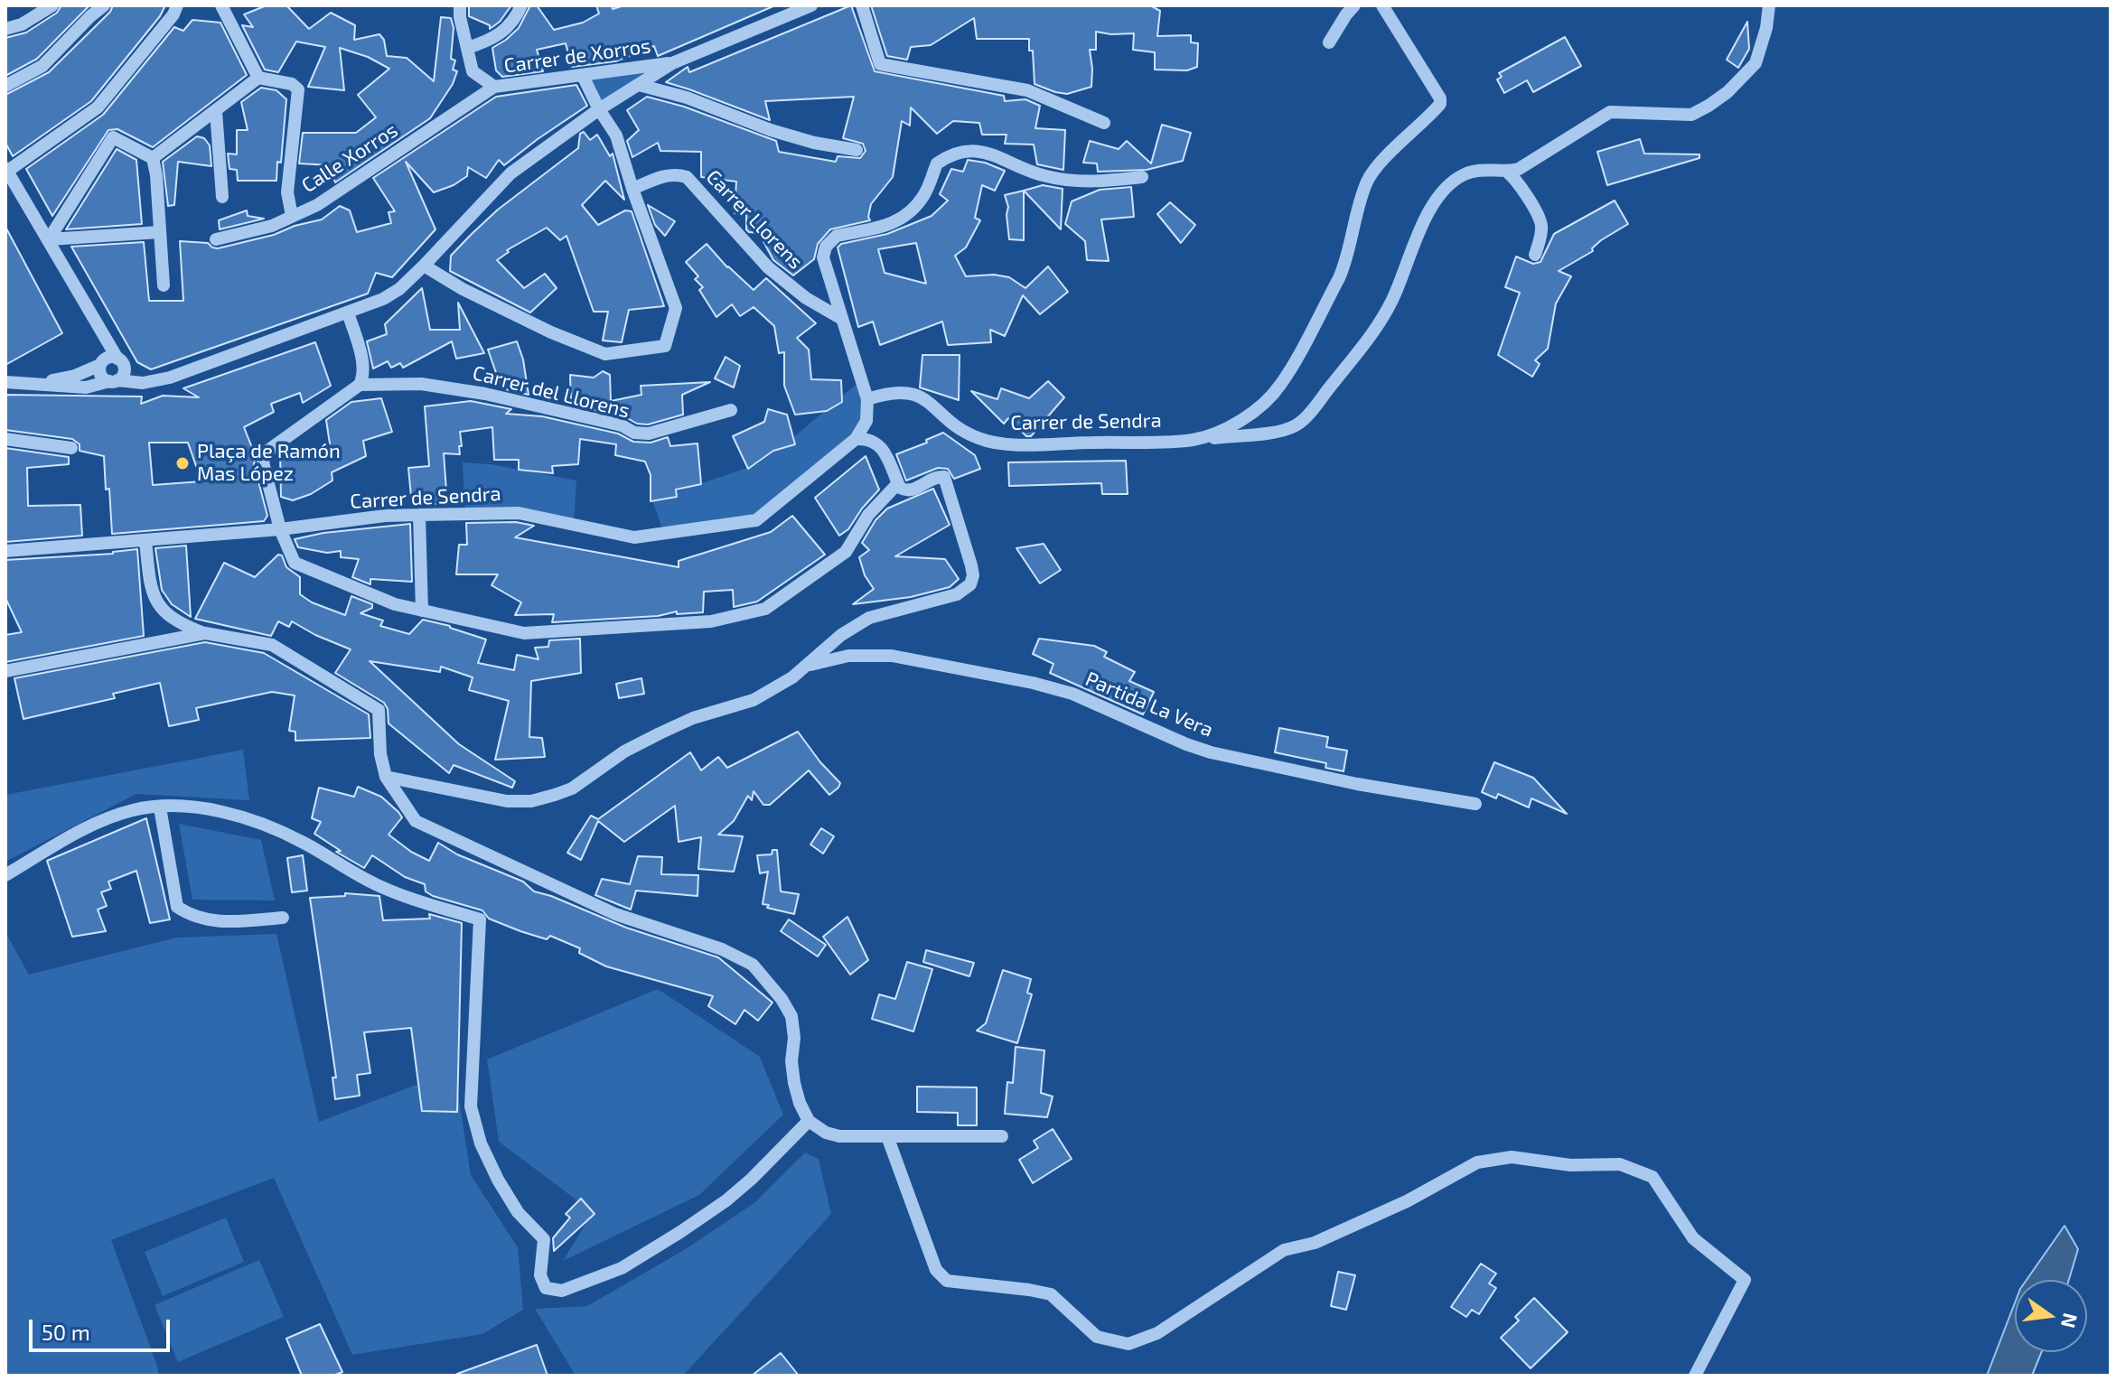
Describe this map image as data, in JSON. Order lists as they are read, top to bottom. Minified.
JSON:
{"streets":{"street":["Carrer de Xorros","Calle Xorros","Carrer Llorens","Carrer del Llorens","Carrer de Sendra","Partida La Vera"]},"crossings":[["Carrer de Xorros","Calle Xorros"]],"places":["Plaça de Ramón Mas López"],"scale_bar":"50 m","north":"right"}
